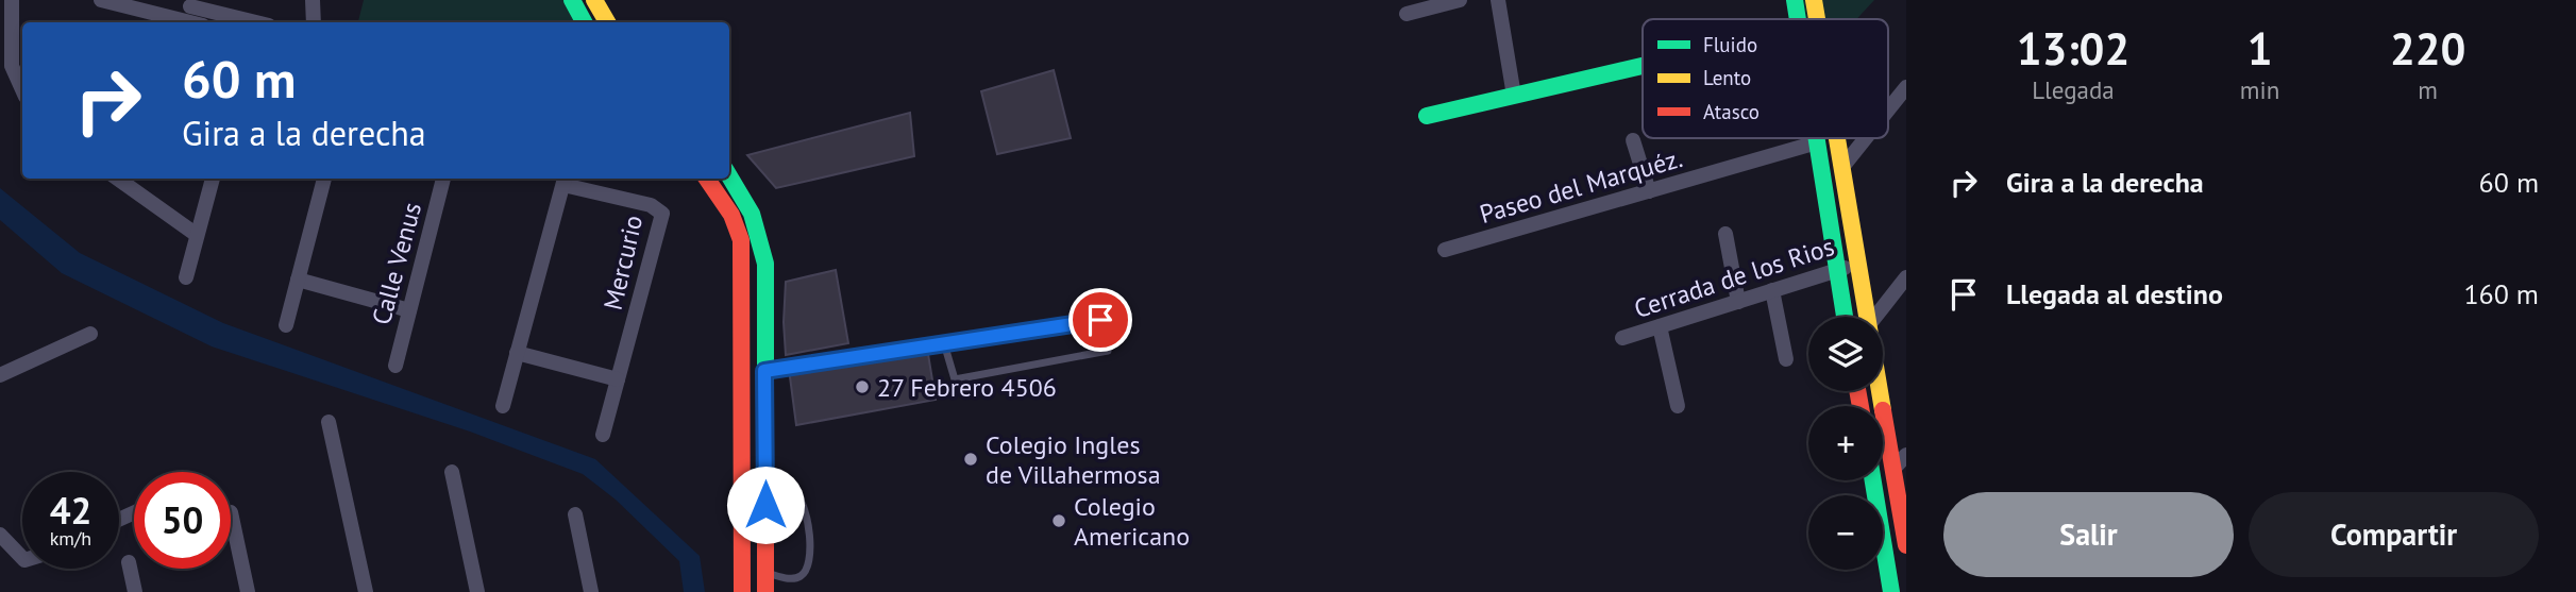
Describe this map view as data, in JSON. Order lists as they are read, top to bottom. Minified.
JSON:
{"streets":{"street":["Paseo del Marquéz.","Mercurio","Calle Venus","Cerrada de los Rios"]},"places":["27 Febrero 4506","Colegio Ingles de Villahermosa","Colegio Americano"],"legend":["Fluido","Lento","Atasco"],"page":{"eta":["13:02","Llegada","1","min","220","m"],"turn":["60 m","Gira a la derecha"],"list":[{"name":"Gira a la derecha","value":"60 m"},{"name":"Llegada al destino","value":"160 m"}],"map_buttons":["+","−"],"speed":"42 km/h","limit":"50","buttons":["Salir","Compartir"]}}
